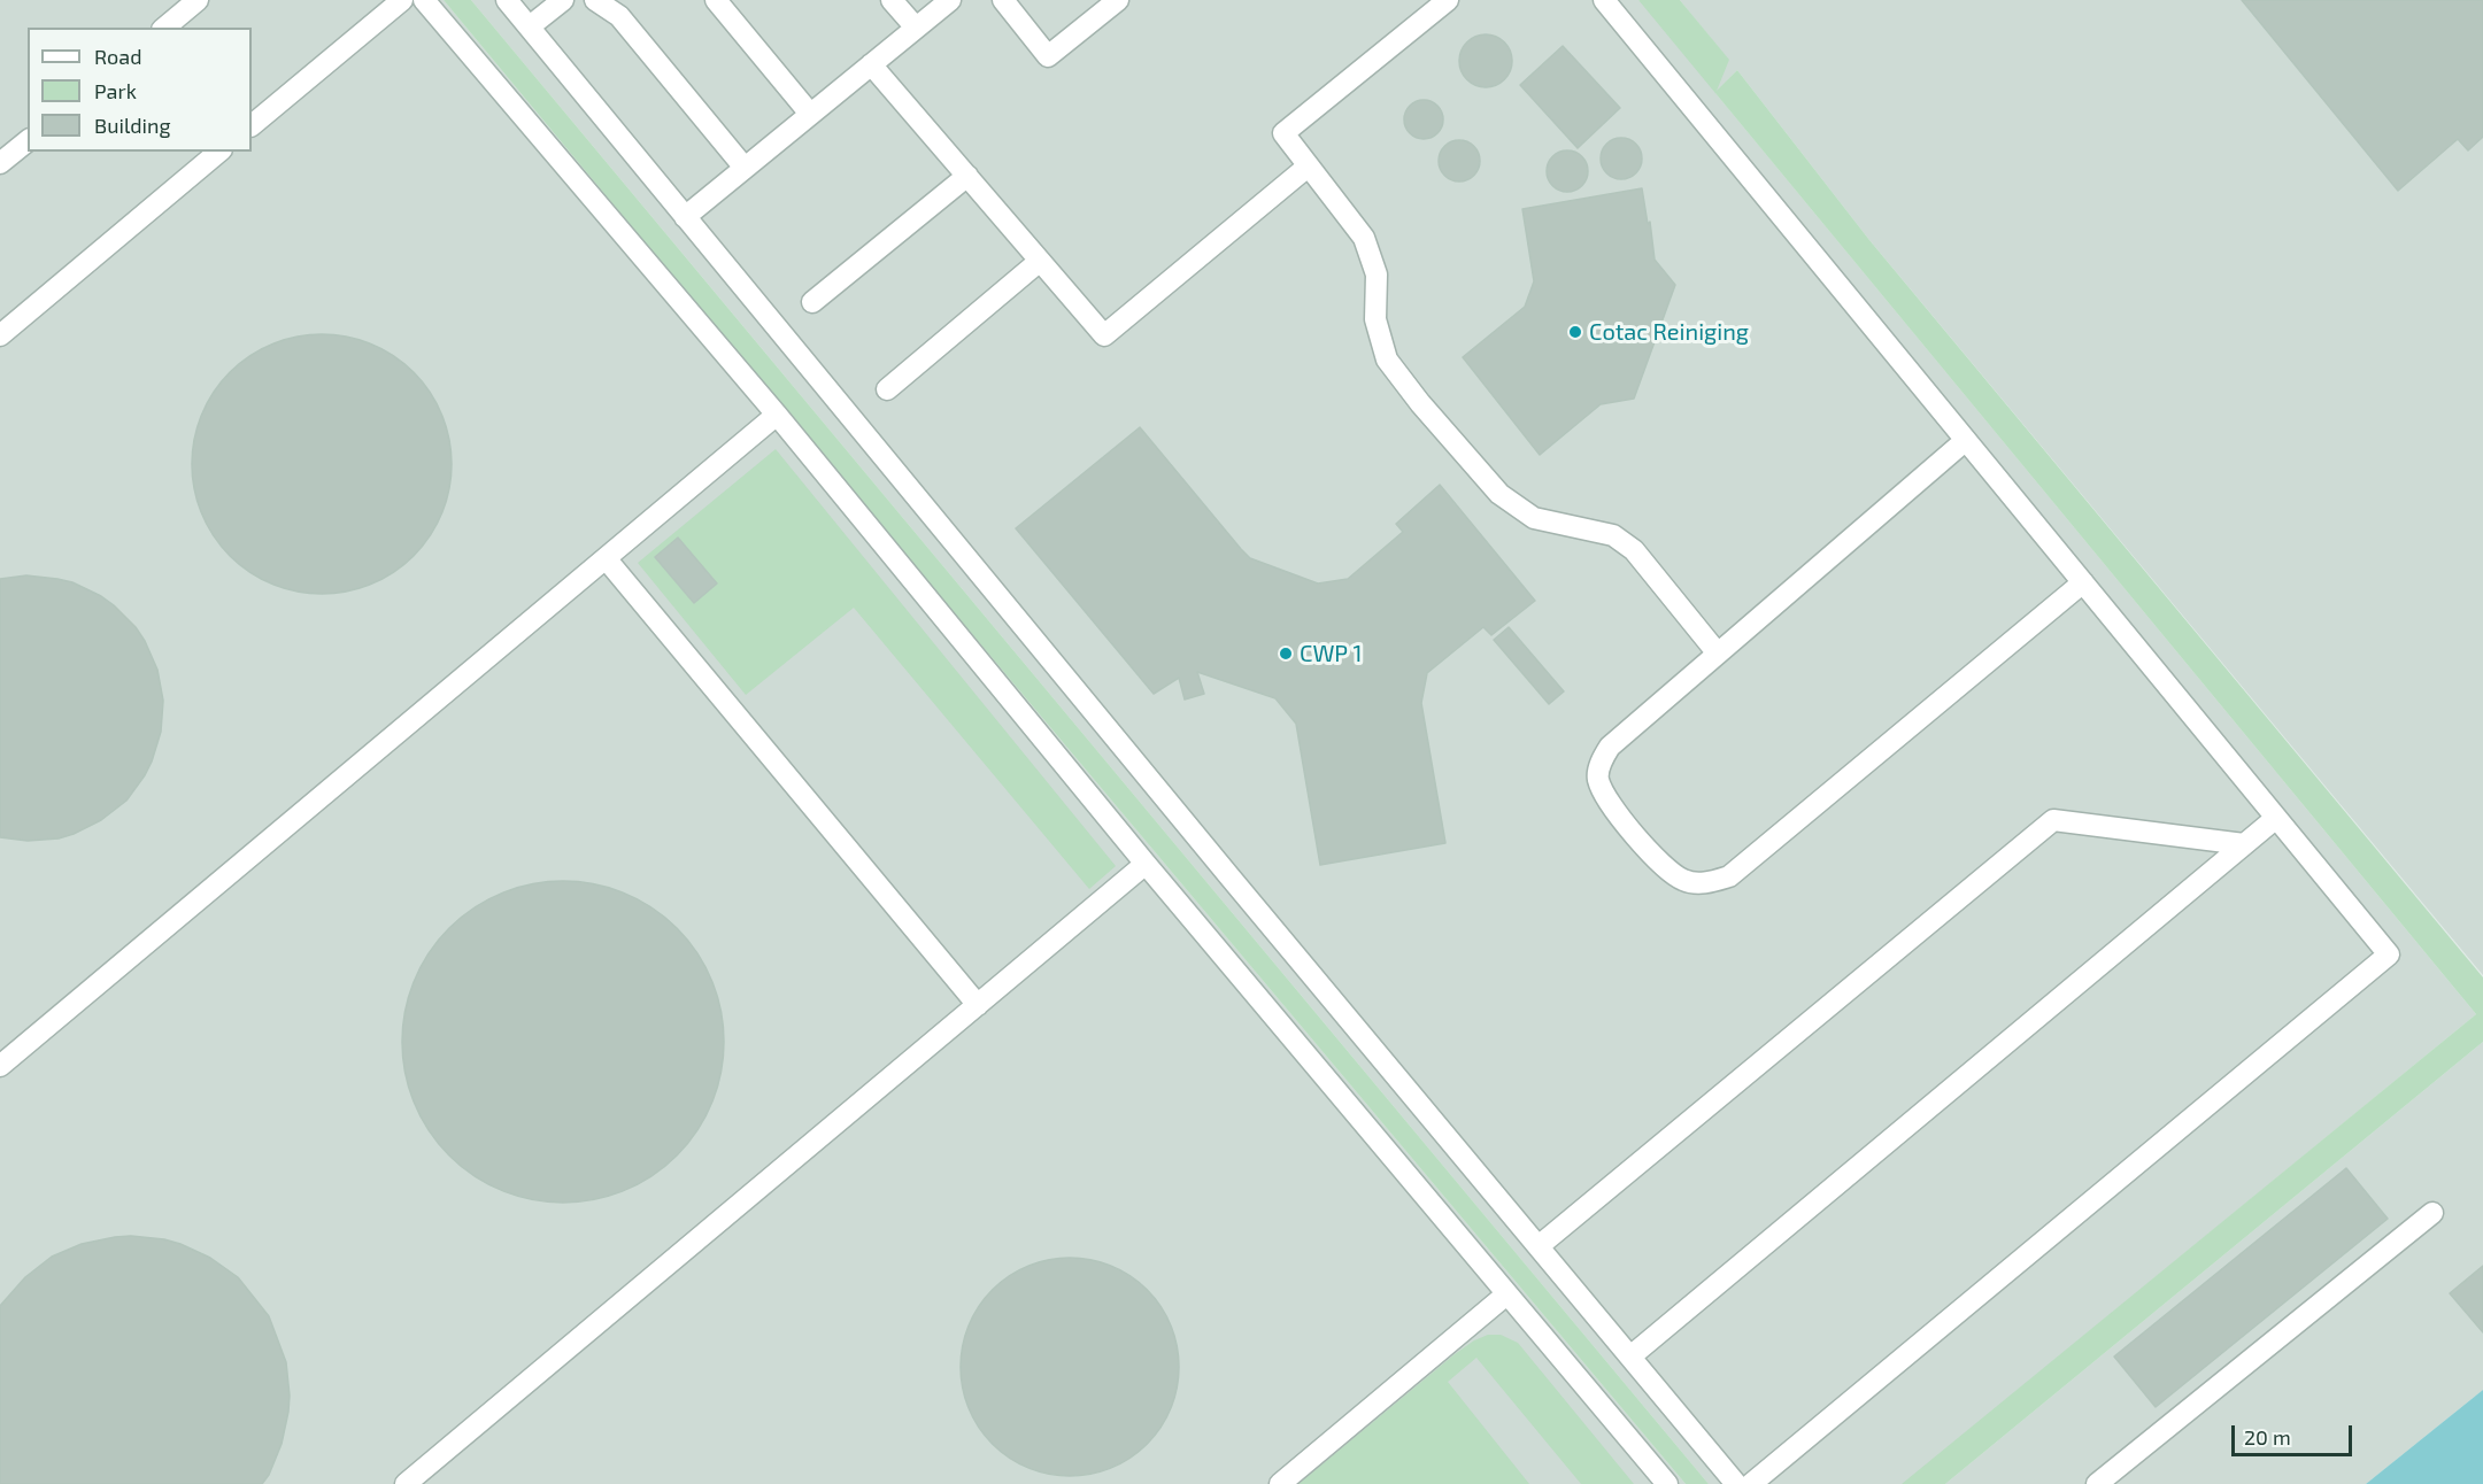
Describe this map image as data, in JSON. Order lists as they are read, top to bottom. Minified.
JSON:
{"places":["Cotac Reiniging","CWP 1"],"legend":["Road","Park","Building"],"scale_bar":"20 m"}
